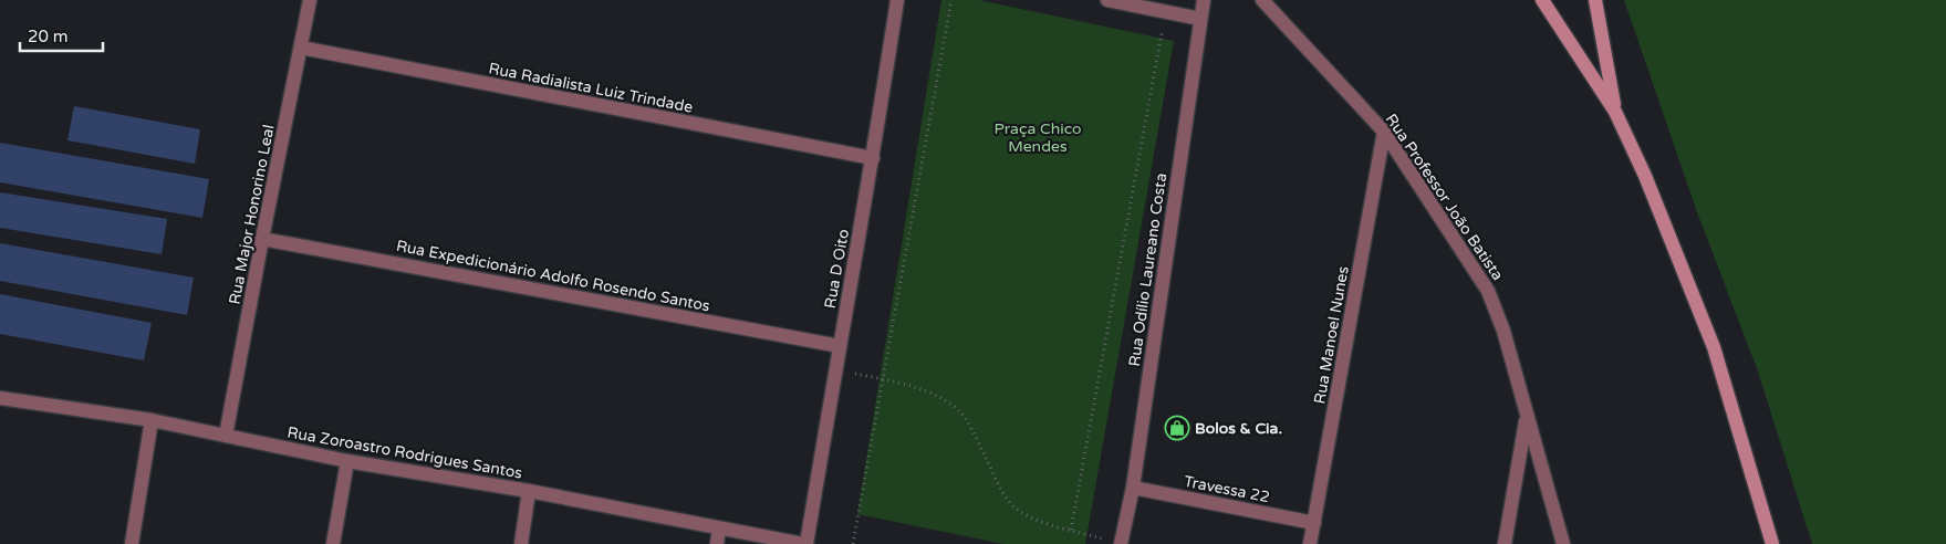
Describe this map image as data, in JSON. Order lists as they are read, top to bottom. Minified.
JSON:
{"streets":{"street":["Rua Radialista Luiz Trindade","Rua Professor João Batista","Rua Major Honorino Leal","Rua D Oito","Rua Odílio Laureano Costa","Rua Expedicionário Adolfo Rosendo Santos","Rua Manoel Nunes","Rua Zoroastro Rodrigues Santos","Travessa 22"]},"crossings":[["Rua Radialista Luiz Trindade","Rua Major Honorino Leal"],["Rua Radialista Luiz Trindade","Rua D Oito"],["Rua Professor João Batista","Rua Manoel Nunes"],["Rua Major Honorino Leal","Rua Expedicionário Adolfo Rosendo Santos"],["Rua Major Honorino Leal","Rua Zoroastro Rodrigues Santos"],["Rua D Oito","Rua Expedicionário Adolfo Rosendo Santos"],["Rua D Oito","Rua Zoroastro Rodrigues Santos"],["Rua Odílio Laureano Costa","Travessa 22"],["Rua Manoel Nunes","Travessa 22"]],"parks":["Praça Chico Mendes"],"places":{"shop":["Bolos & Cia."]},"scale_bar":"20 m"}
